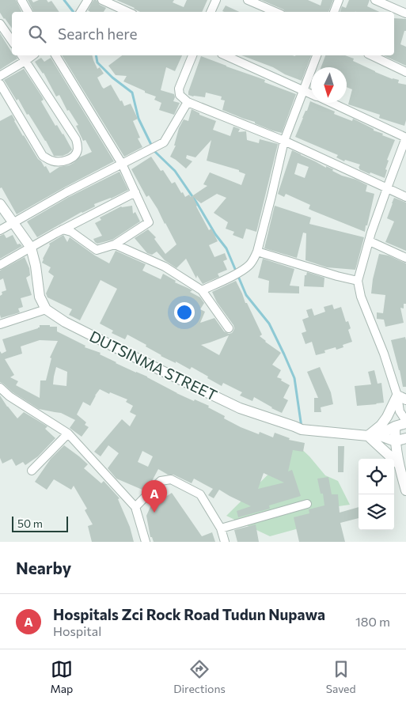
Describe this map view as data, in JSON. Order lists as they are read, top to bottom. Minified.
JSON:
{"streets":{"street":["DUTSINMA STREET"]},"scale_bar":"50 m","north":"bottom","page":{"search":"Search here","pins":"A","scale":"50 m","heading":"Nearby","list":[{"mark":"A","name":"Hospitals Zci Rock Road Tudun Nupawa","note":"Hospital","value":"180 m"}],"nav":["Map","Directions","Saved"]}}
